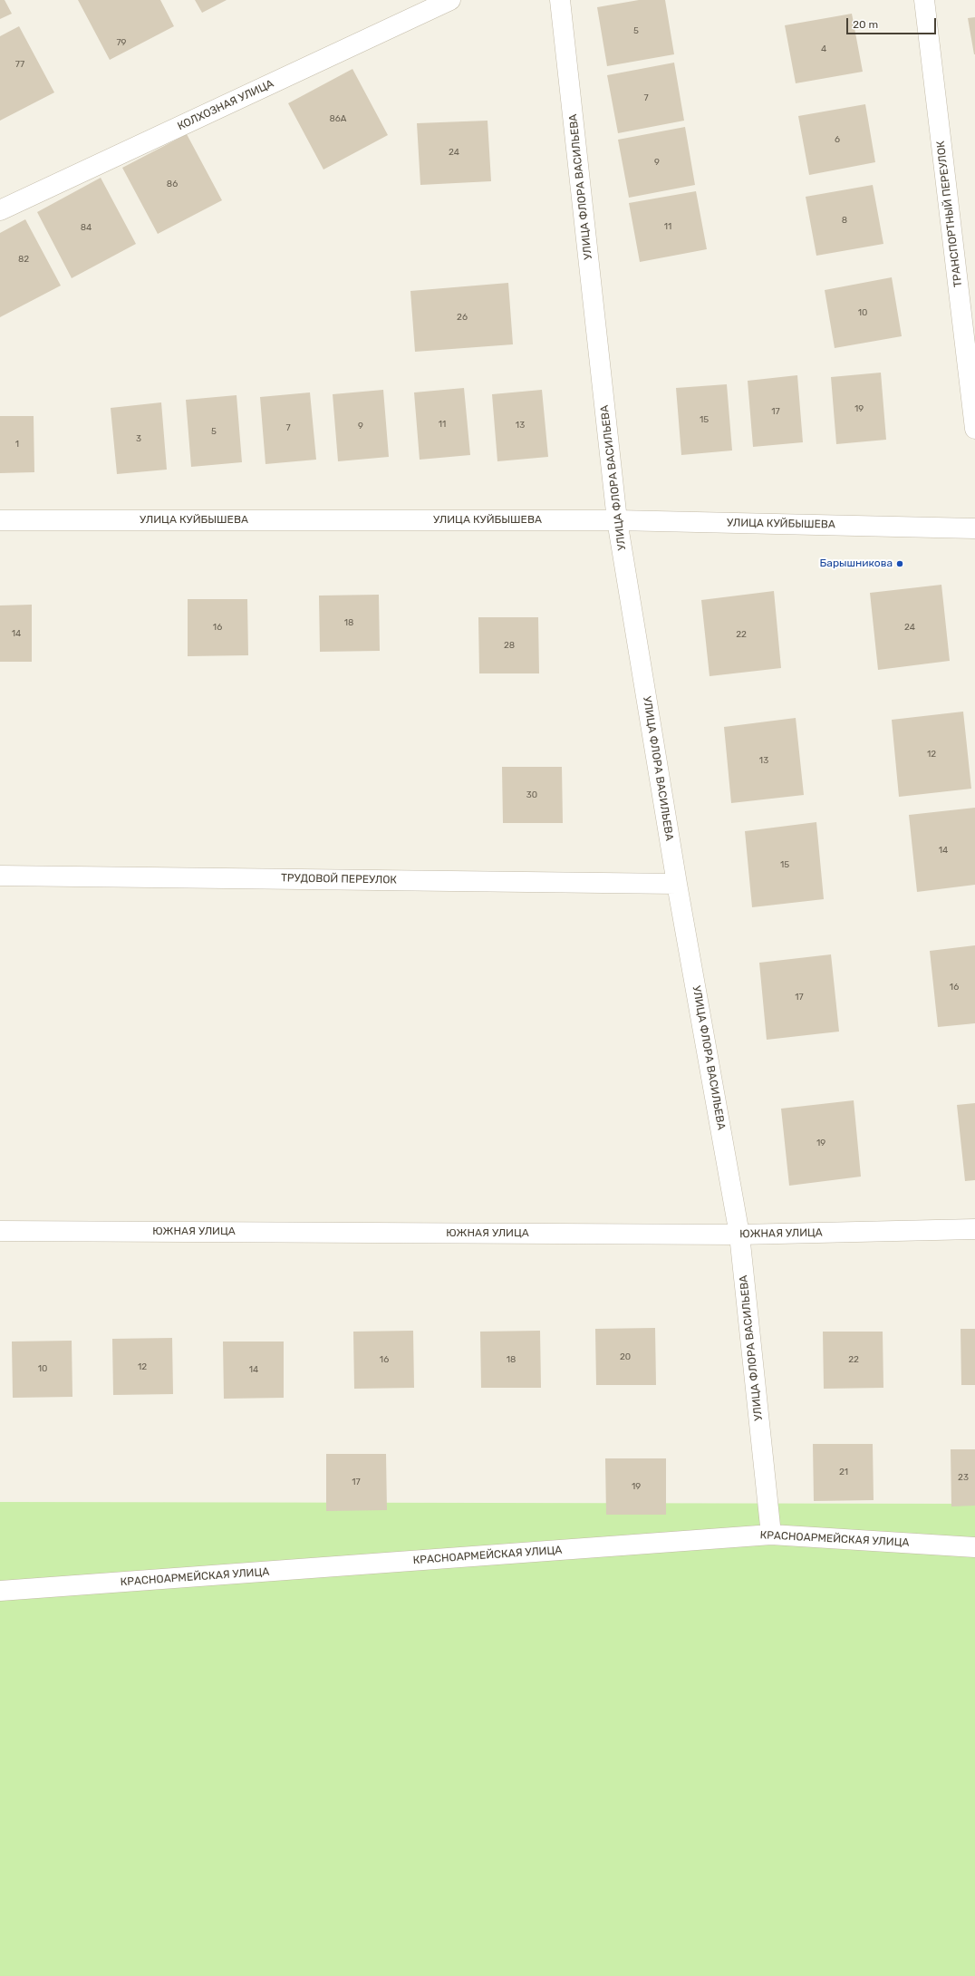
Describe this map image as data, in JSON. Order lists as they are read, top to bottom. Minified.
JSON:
{"streets":{"street":["КОЛХОЗНАЯ УЛИЦА","УЛИЦА ФЛОРА ВАСИЛЬЕВА","ТРАНСПОРТНЫЙ ПЕРЕУЛОК","УЛИЦА КУЙБЫШЕВА","ТРУДОВОЙ ПЕРЕУЛОК","ЮЖНАЯ УЛИЦА","КРАСНОАРМЕЙСКАЯ УЛИЦА"]},"crossings":[["УЛИЦА ФЛОРА ВАСИЛЬЕВА","УЛИЦА КУЙБЫШЕВА"],["УЛИЦА ФЛОРА ВАСИЛЬЕВА","ТРУДОВОЙ ПЕРЕУЛОК"],["УЛИЦА ФЛОРА ВАСИЛЬЕВА","ЮЖНАЯ УЛИЦА"],["УЛИЦА ФЛОРА ВАСИЛЬЕВА","КРАСНОАРМЕЙСКАЯ УЛИЦА"]],"places":["Барышникова"],"house_numbers":["5","79","4","77","7","86А","6","24","9","86","8","11","84","82","10","26","19","17","15","11","13","9","7","5","3","1","18","16","24","14","22","28","12","13","30","14","15","16","17","19","20","16","18","22","12","10","14","21","23","17","19"],"scale_bar":"20 m"}
